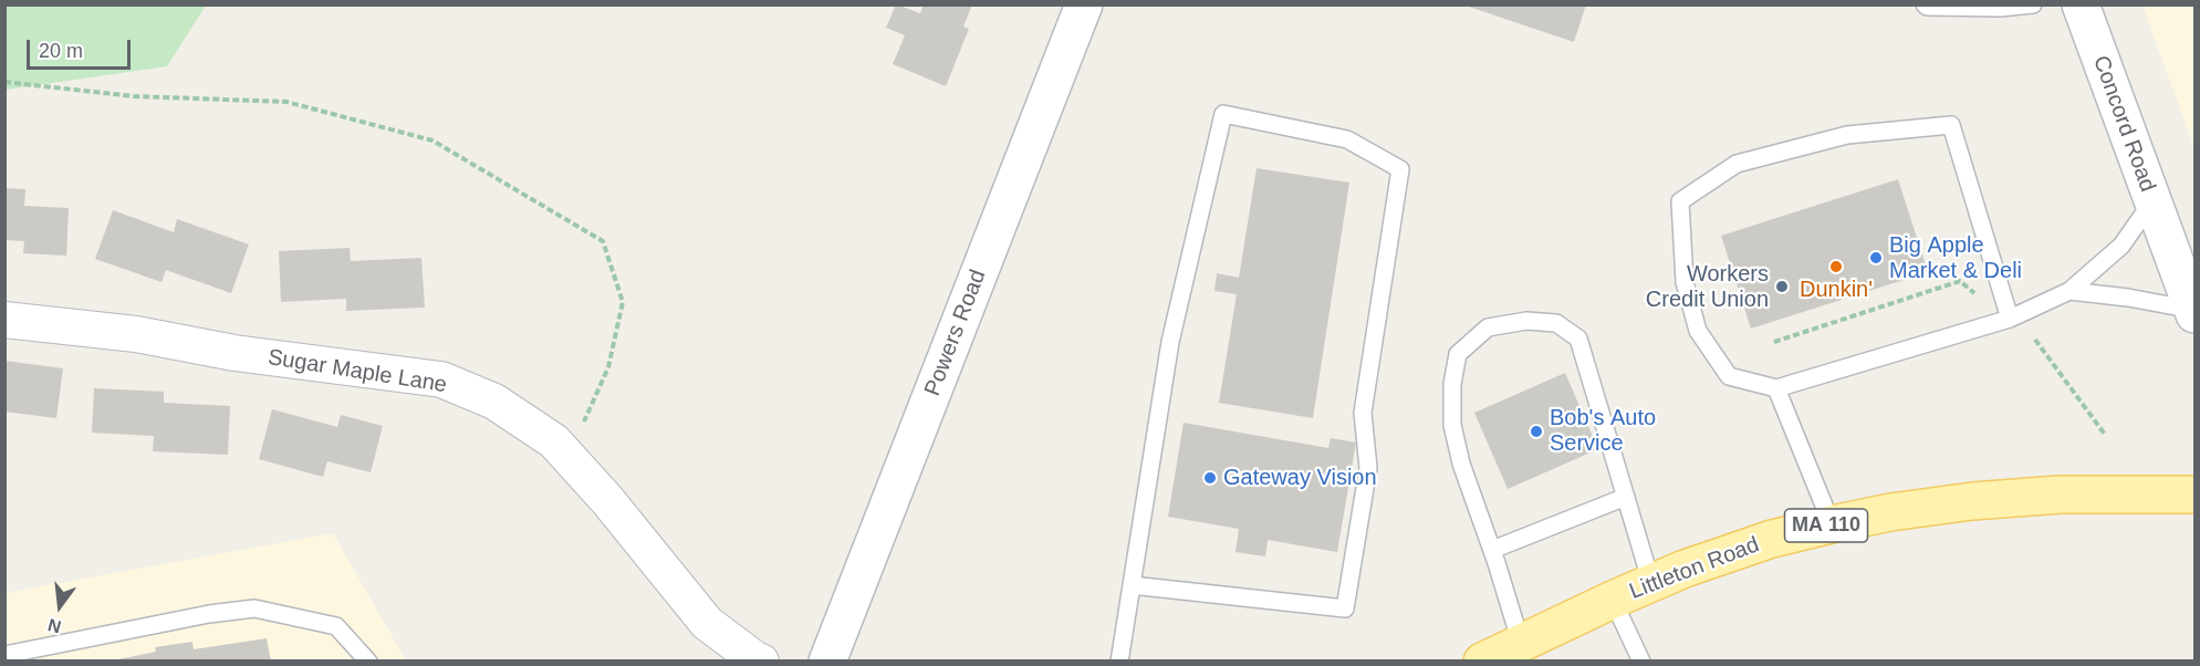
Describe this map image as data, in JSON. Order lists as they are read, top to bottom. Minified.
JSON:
{"streets":{"main road":["Concord Road","Powers Road","MA 110","Littleton Road"],"street":["Sugar Maple Lane"]},"places":["Big Apple Market & Deli","Dunkin'","Workers Credit Union","Bob's Auto Service","Gateway Vision"],"scale_bar":"20 m","north":"bottom"}
